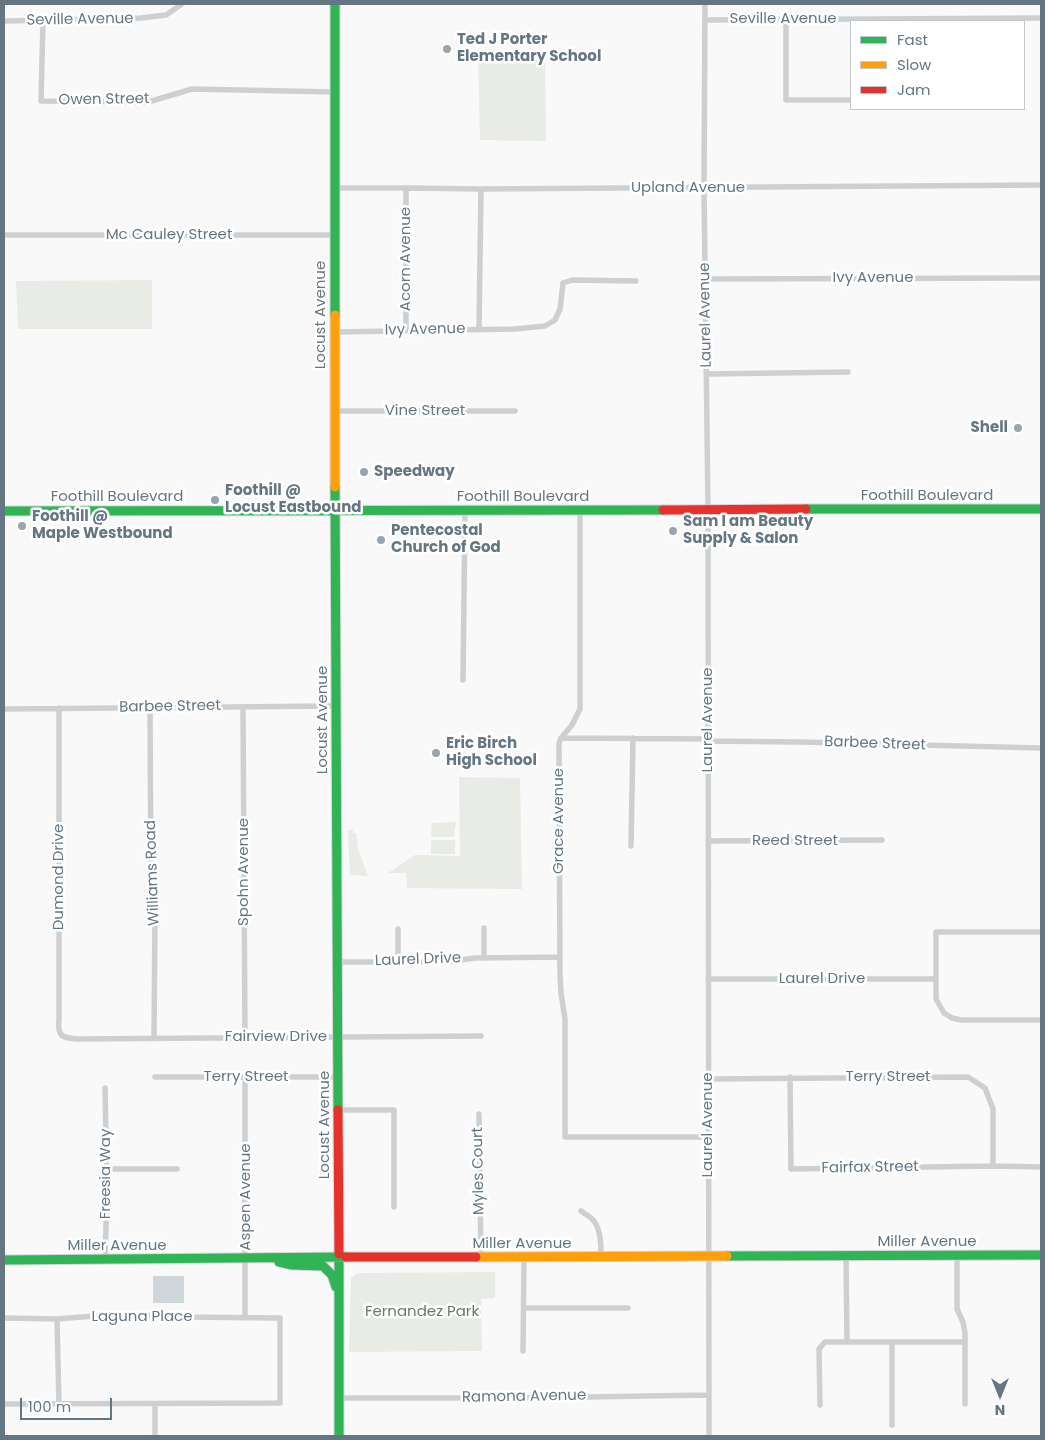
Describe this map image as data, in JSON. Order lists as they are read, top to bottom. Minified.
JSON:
{"streets":{"street":["Seville Avenue","Owen Street","Upland Avenue","Mc Cauley Street","Acorn Avenue","Ivy Avenue","Locust Avenue","Laurel Avenue","Vine Street","Foothill Boulevard","Barbee Street","Grace Avenue","Reed Street","Spohn Avenue","Williams Road","Dumond Drive","Laurel Drive","Fairview Drive","Terry Street","Fairfax Street","Myles Court","Freesia Way","Aspen Avenue","Miller Avenue","Laguna Place","Ramona Avenue"]},"crossings":[["Seville Avenue","Owen Street"],["Seville Avenue","Laurel Avenue"],["Owen Street","Locust Avenue"],["Upland Avenue","Acorn Avenue"],["Upland Avenue","Locust Avenue"],["Upland Avenue","Laurel Avenue"],["Mc Cauley Street","Locust Avenue"],["Acorn Avenue","Ivy Avenue"],["Ivy Avenue","Locust Avenue"],["Ivy Avenue","Laurel Avenue"],["Locust Avenue","Vine Street"],["Locust Avenue","Foothill Boulevard"],["Locust Avenue","Barbee Street"],["Locust Avenue","Laurel Drive"],["Locust Avenue","Fairview Drive"],["Locust Avenue","Terry Street"],["Locust Avenue","Miller Avenue"],["Locust Avenue","Ramona Avenue"],["Laurel Avenue","Foothill Boulevard"],["Laurel Avenue","Barbee Street"],["Laurel Avenue","Grace Avenue"],["Laurel Avenue","Reed Street"],["Laurel Avenue","Laurel Drive"],["Laurel Avenue","Terry Street"],["Laurel Avenue","Miller Avenue"],["Laurel Avenue","Ramona Avenue"],["Barbee Street","Grace Avenue"],["Barbee Street","Spohn Avenue"],["Barbee Street","Williams Road"],["Barbee Street","Dumond Drive"],["Grace Avenue","Laurel Drive"],["Spohn Avenue","Fairview Drive"],["Williams Road","Fairview Drive"],["Dumond Drive","Fairview Drive"],["Terry Street","Fairfax Street"],["Terry Street","Aspen Avenue"],["Myles Court","Miller Avenue"],["Freesia Way","Miller Avenue"],["Aspen Avenue","Miller Avenue"],["Aspen Avenue","Laguna Place"]],"parks":["Fernandez Park"],"places":["Ted J Porter Elementary School","Shell","Speedway","Foothill @ Locust Eastbound","Foothill @ Maple Westbound","Sam I am Beauty Supply & Salon","Pentecostal Church of God","Eric Birch High School"],"legend":["Fast","Slow","Jam"],"scale_bar":"100 m","north":"bottom"}
